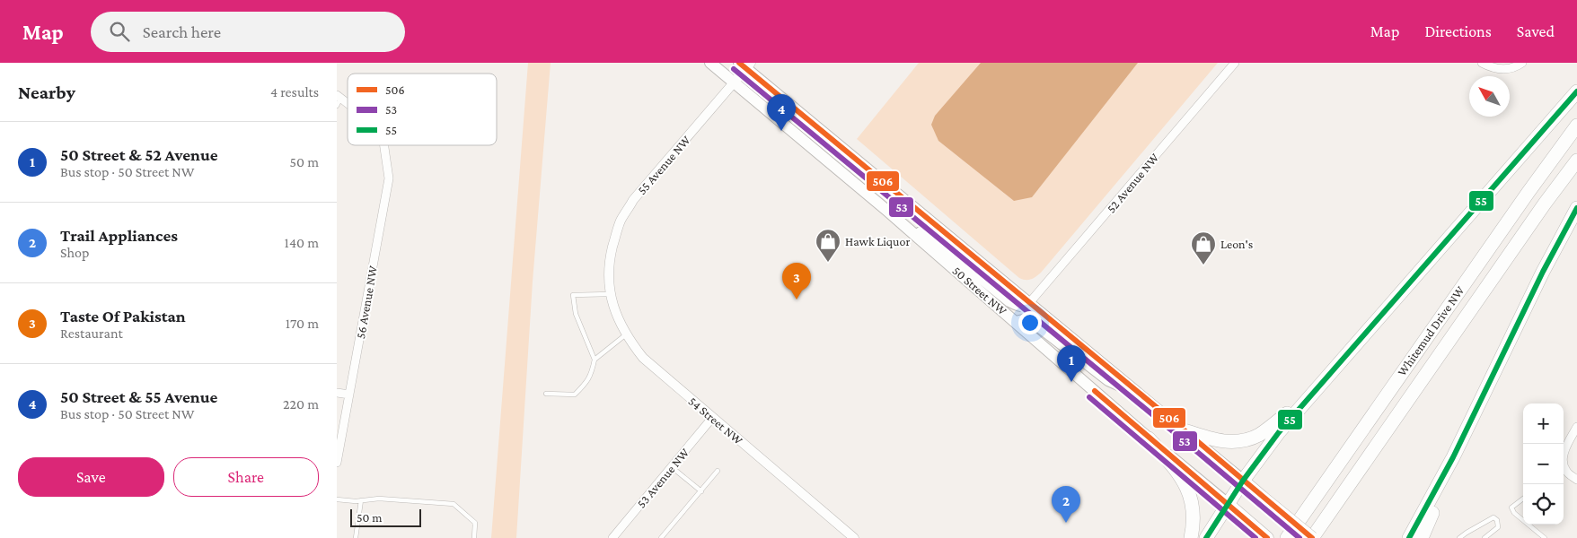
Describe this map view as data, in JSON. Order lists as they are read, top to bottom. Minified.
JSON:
{"streets":{"highway":["Whitemud Drive NW"],"main road":["50 Street NW"],"street":["55 Avenue NW","52 Avenue NW","56 Avenue NW","54 Street NW","53 Avenue NW"]},"crossings":[["55 Avenue NW","50 Street NW"],["55 Avenue NW","54 Street NW"],["52 Avenue NW","50 Street NW"],["50 Street NW","Whitemud Drive NW"],["54 Street NW","53 Avenue NW"]],"places":{"shop":["Hawk Liquor","Leon's"]},"lines":["transit line 506","transit line 53","transit line 55"],"legend":["506","53","55"],"scale_bar":"50 m","north":"top left","page":{"header":"Map","search":"Search here","nav":["Map","Directions","Saved"],"heading":["Nearby","4 results"],"pins":["4","3","1","2"],"list":[{"mark":"1","name":"50 Street & 52 Avenue","note":"Bus stop · 50 Street NW","value":"50 m"},{"mark":"2","name":"Trail Appliances","note":"Shop","value":"140 m"},{"mark":"3","name":"Taste Of Pakistan","note":"Restaurant","value":"170 m"},{"mark":"4","name":"50 Street & 55 Avenue","note":"Bus stop · 50 Street NW","value":"220 m"}],"map_buttons":["+","−"],"buttons":["Save","Share"],"scale":"50 m"}}
